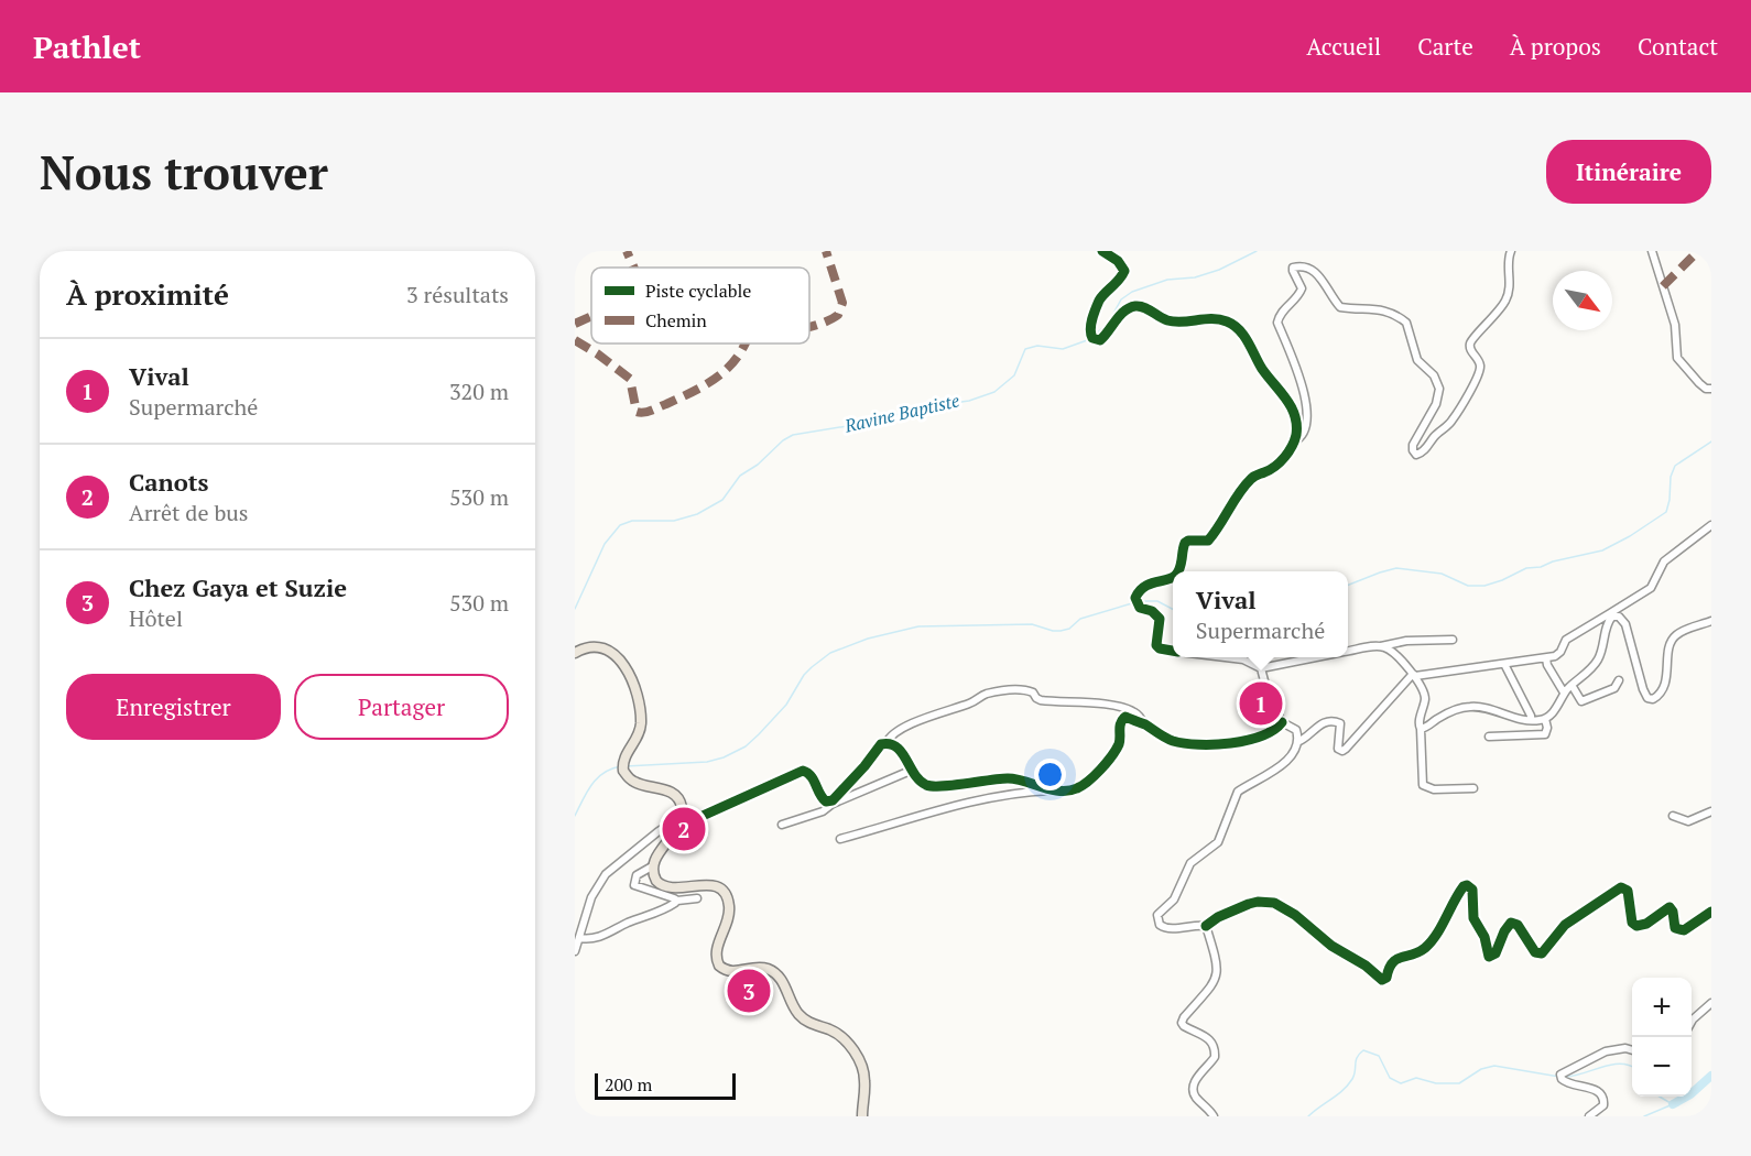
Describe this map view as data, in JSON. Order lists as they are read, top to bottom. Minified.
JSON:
{"water":["Ravine Baptiste"],"legend":["Piste cyclable","Chemin"],"scale_bar":"200 m","north":"bottom right","page":{"header":"Pathlet","nav":["Accueil","Carte","À propos","Contact"],"buttons":["Itinéraire",["Enregistrer","Partager"]],"title":"Nous trouver","heading":["À proximité","3 résultats"],"list":[{"mark":"1","name":"Vival","note":"Supermarché","value":"320 m"},{"mark":"2","name":"Canots","note":"Arrêt de bus","value":"530 m"},{"mark":"3","name":"Chez Gaya et Suzie","note":"Hôtel","value":"530 m"}],"popup":["Vival","Supermarché"],"pins":["1","2","3"],"map_buttons":["+","−"],"scale":"200 m"}}
